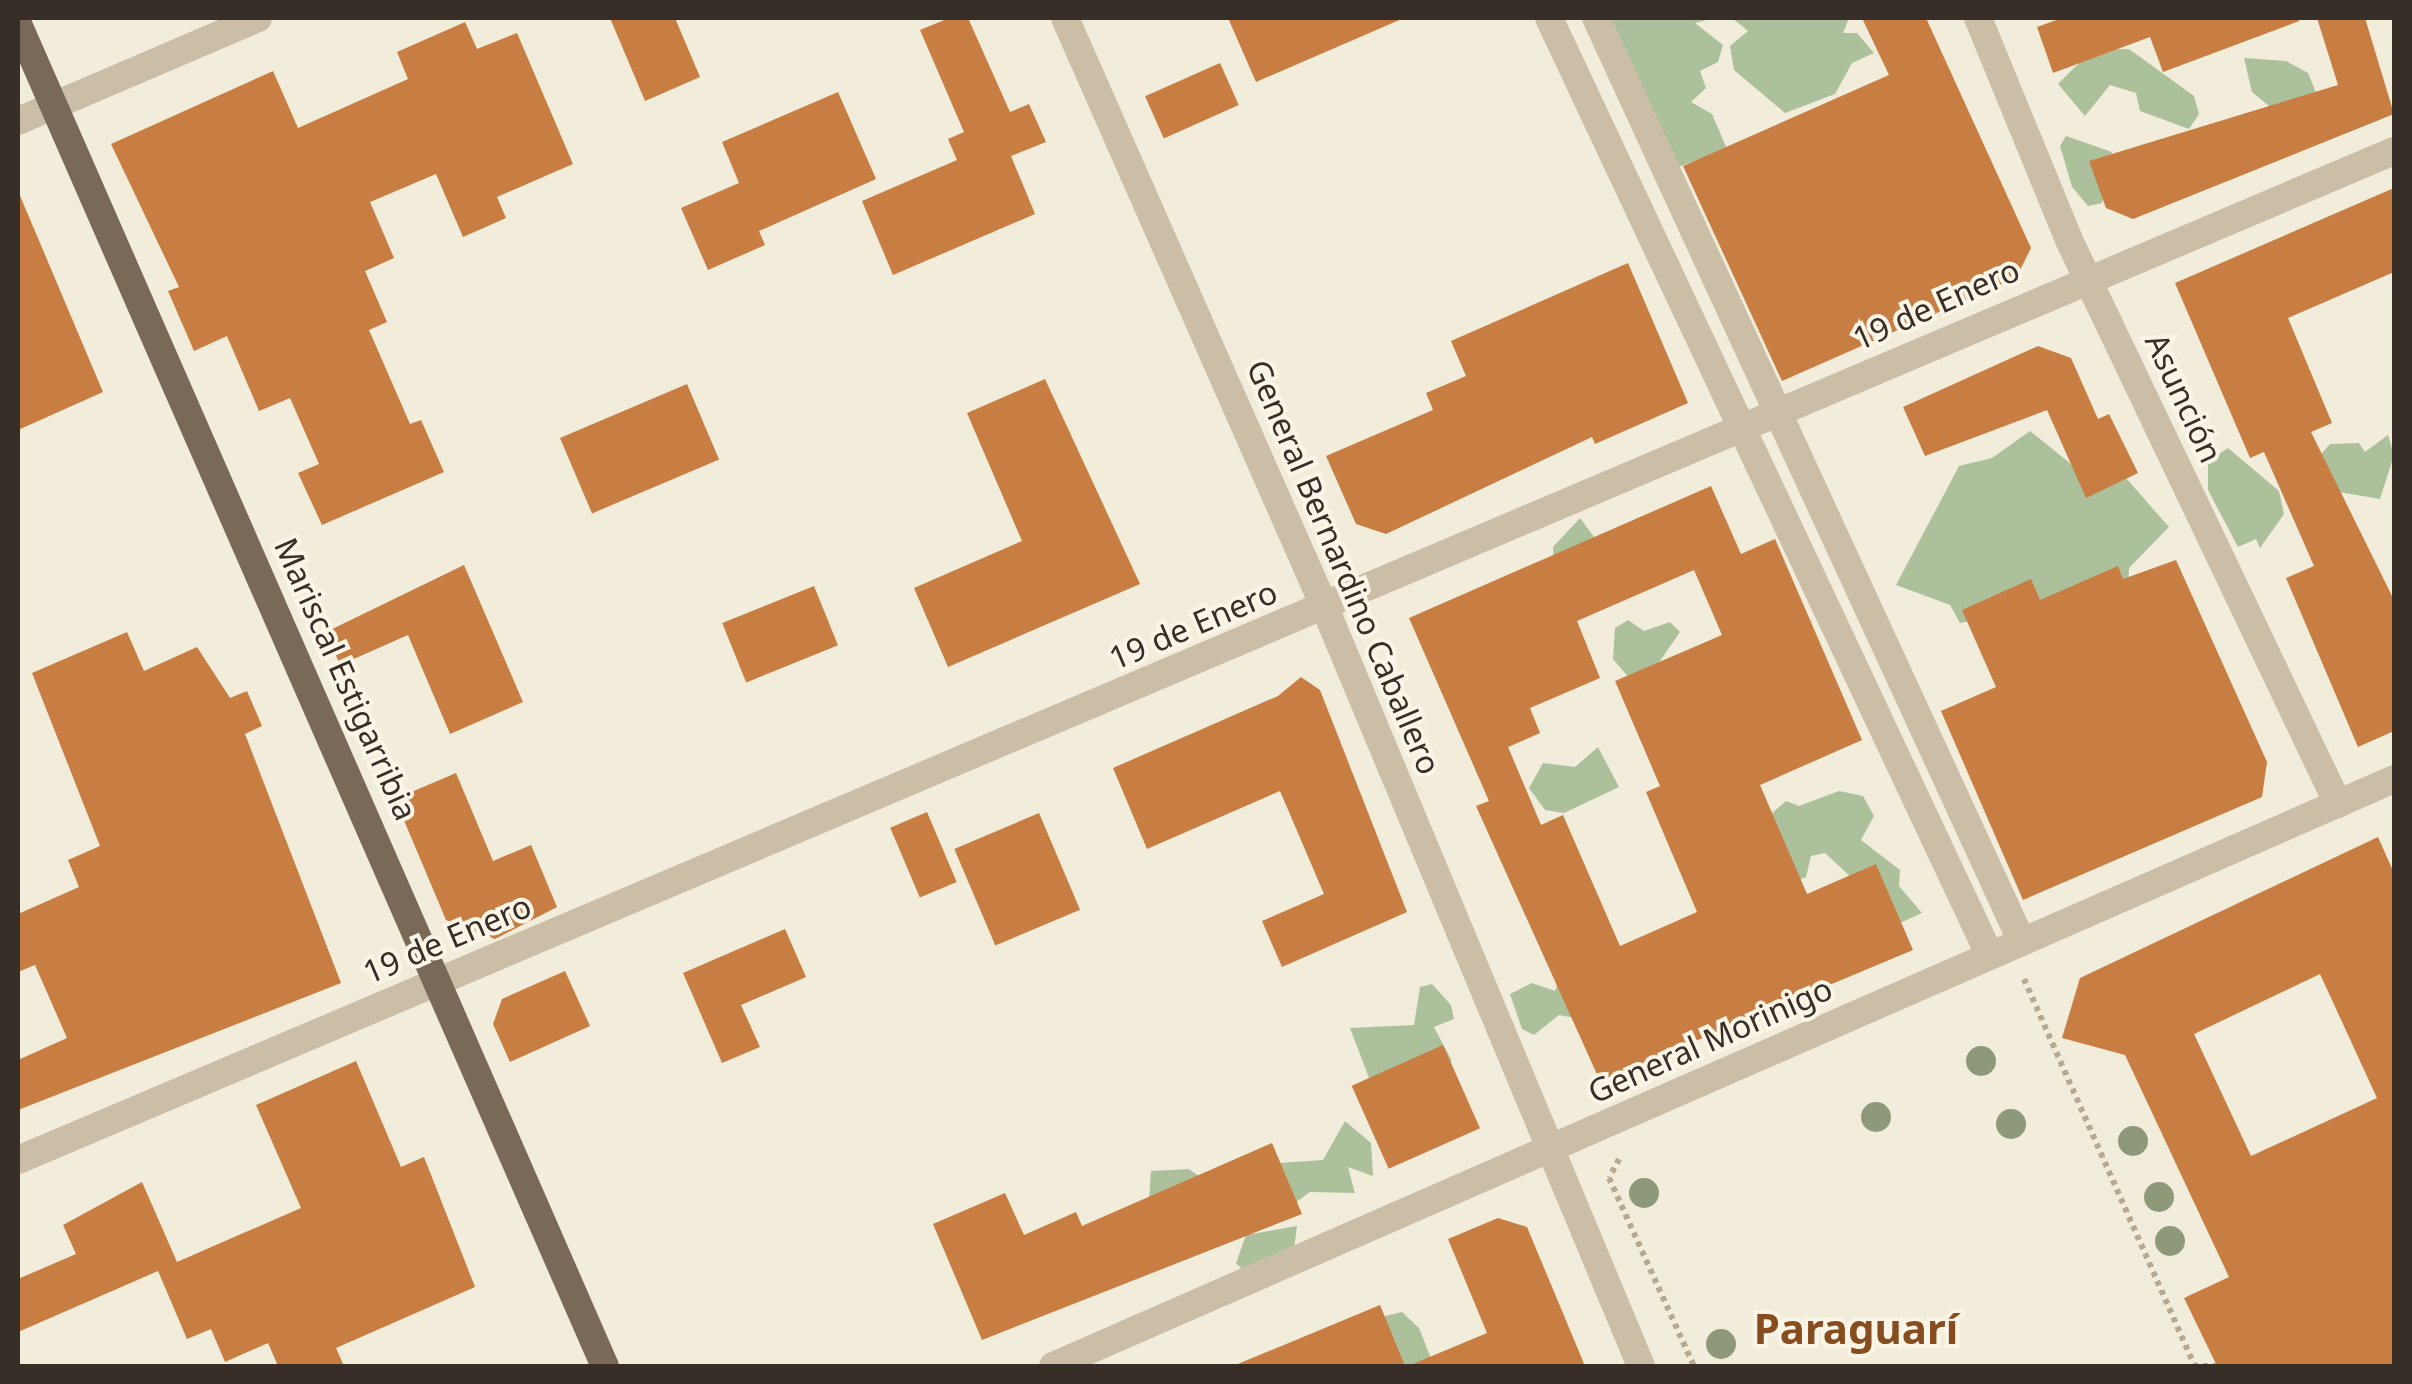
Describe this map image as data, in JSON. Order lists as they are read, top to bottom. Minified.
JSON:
{"streets":{"main road":["Mariscal Estigarribia"],"street":["19 de Enero","Asunción","General Bernardino Caballero","General Morinigo"]},"crossings":[["19 de Enero","Asunción"],["19 de Enero","General Bernardino Caballero"],["19 de Enero","Mariscal Estigarribia"],["Asunción","General Morinigo"],["General Bernardino Caballero","General Morinigo"]],"districts":["Paraguarí"]}
